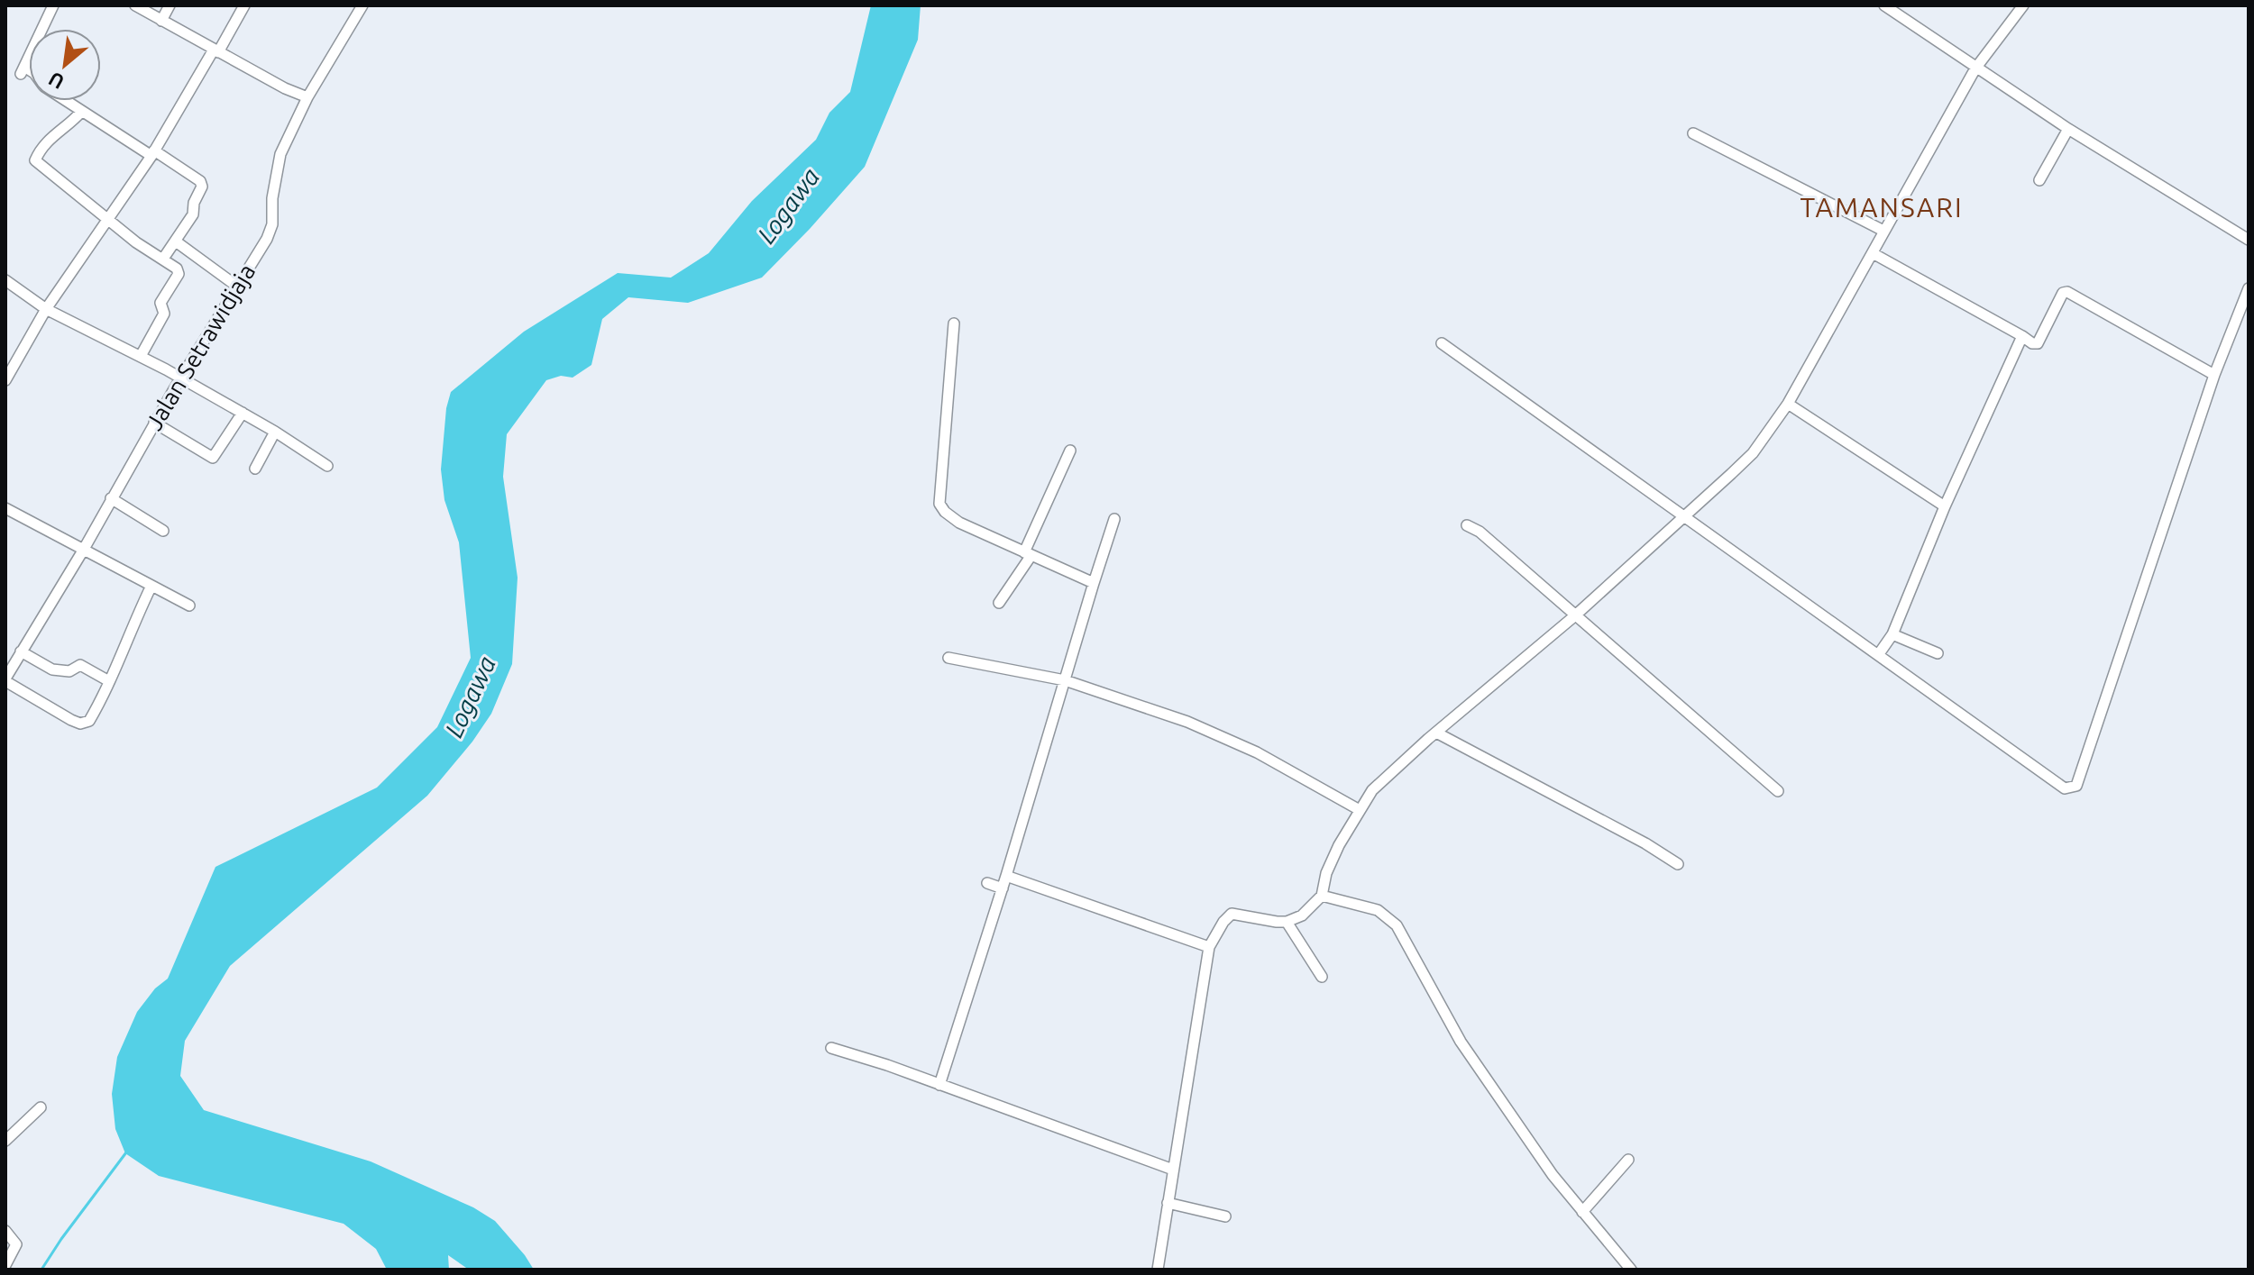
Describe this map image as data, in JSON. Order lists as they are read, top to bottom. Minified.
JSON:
{"streets":{"street":["Jalan Setrawidjaja"]},"districts":["TAMANSARI"],"water":["Logawa"],"north":"bottom left"}
